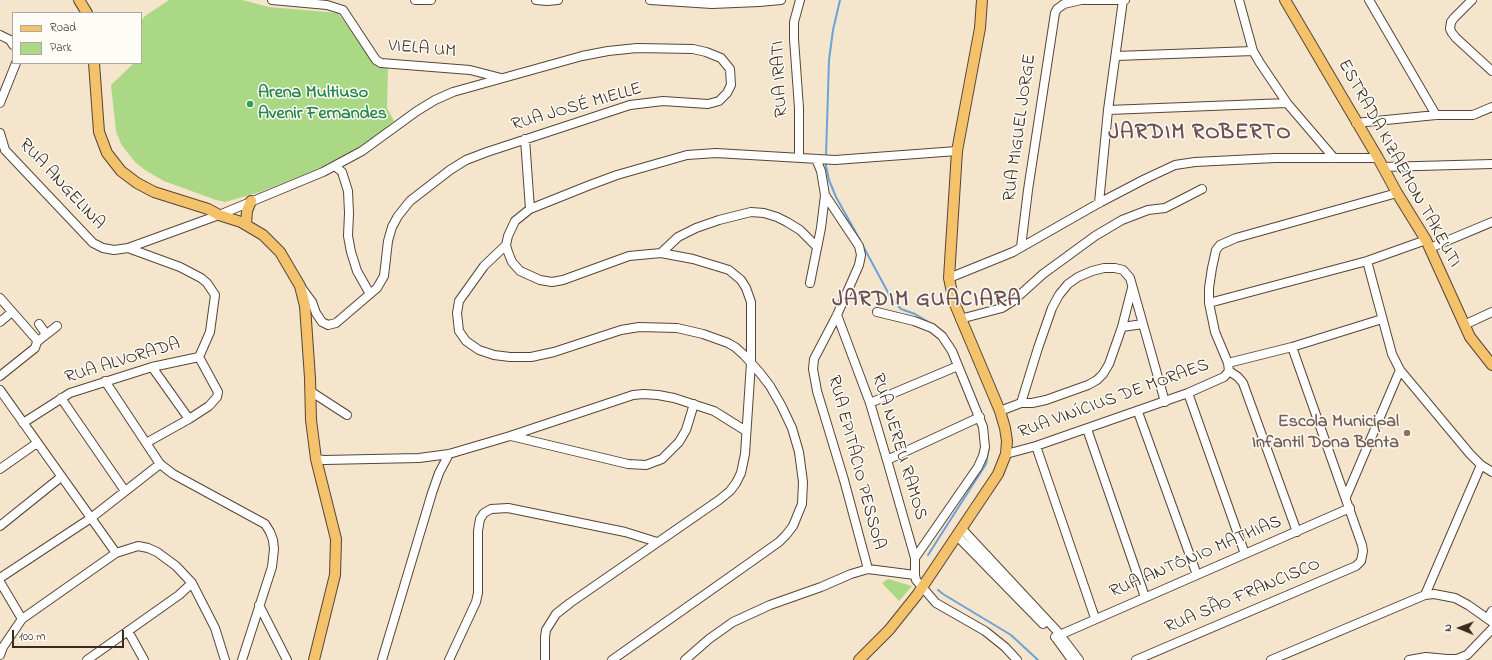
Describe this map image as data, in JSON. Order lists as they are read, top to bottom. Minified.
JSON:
{"streets":{"main road":["ESTRADA KIZAEMON TAKEUTI"],"street":["VIELA UM","RUA IRATI","RUA JOSÉ MIELLE","RUA MIGUEL JORGE","RUA ANGELINA","RUA ALVORADA","RUA VINÍCIUS DE MORAES","RUA NEREU RAMOS","RUA EPITÁCIO PESSOA","RUA ANTÔNIO MATHIAS","RUA SÃO FRANCISCO"]},"crossings":[["VIELA UM","RUA JOSÉ MIELLE"],["RUA JOSÉ MIELLE","RUA ANGELINA"],["RUA ANGELINA","RUA ALVORADA"],["RUA NEREU RAMOS","RUA EPITÁCIO PESSOA"],["RUA ANTÔNIO MATHIAS","RUA SÃO FRANCISCO"]],"districts":["JARDIM ROBERTO","JARDIM GUACIARA"],"places":["Arena Multiuso Avenir Fernandes","Escola Municipal Infantil Dona Benta"],"legend":["Road","Park"],"scale_bar":"100 m","north":"left"}
